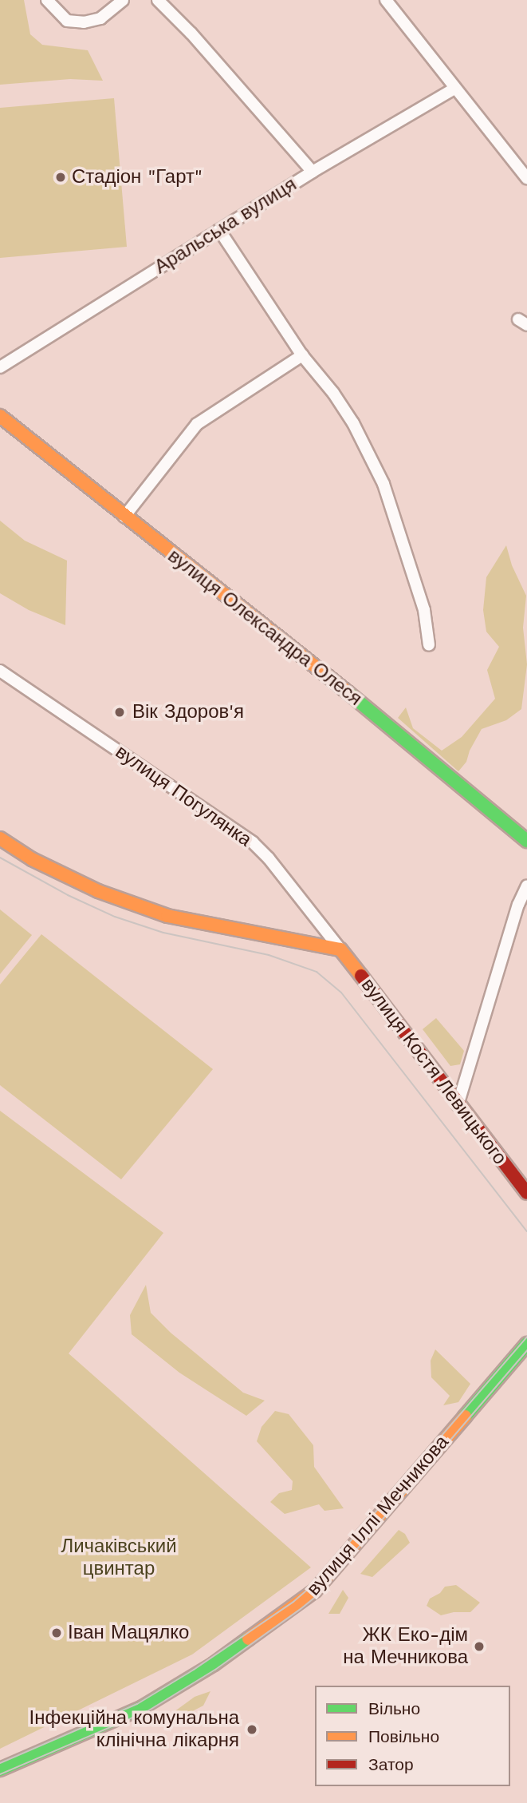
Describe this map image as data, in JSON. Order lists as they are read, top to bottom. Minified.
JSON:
{"streets":{"street":["Аральська вулиця","вулиця Олександра Олеся","вулиця Погулянка","вулиця Костя Левицького","вулиця Іллі Мечникова"]},"crossings":[["вулиця Погулянка","вулиця Костя Левицького"]],"parks":["Личаківський цвинтар"],"places":["Стадіон \"Гарт\"","Вік Здоров'я","Іван Мацялко","ЖК Еко-дім на Мечникова","Інфекційна комунальна клінічна лікарня"],"legend":["Вільно","Повільно","Затор"]}
